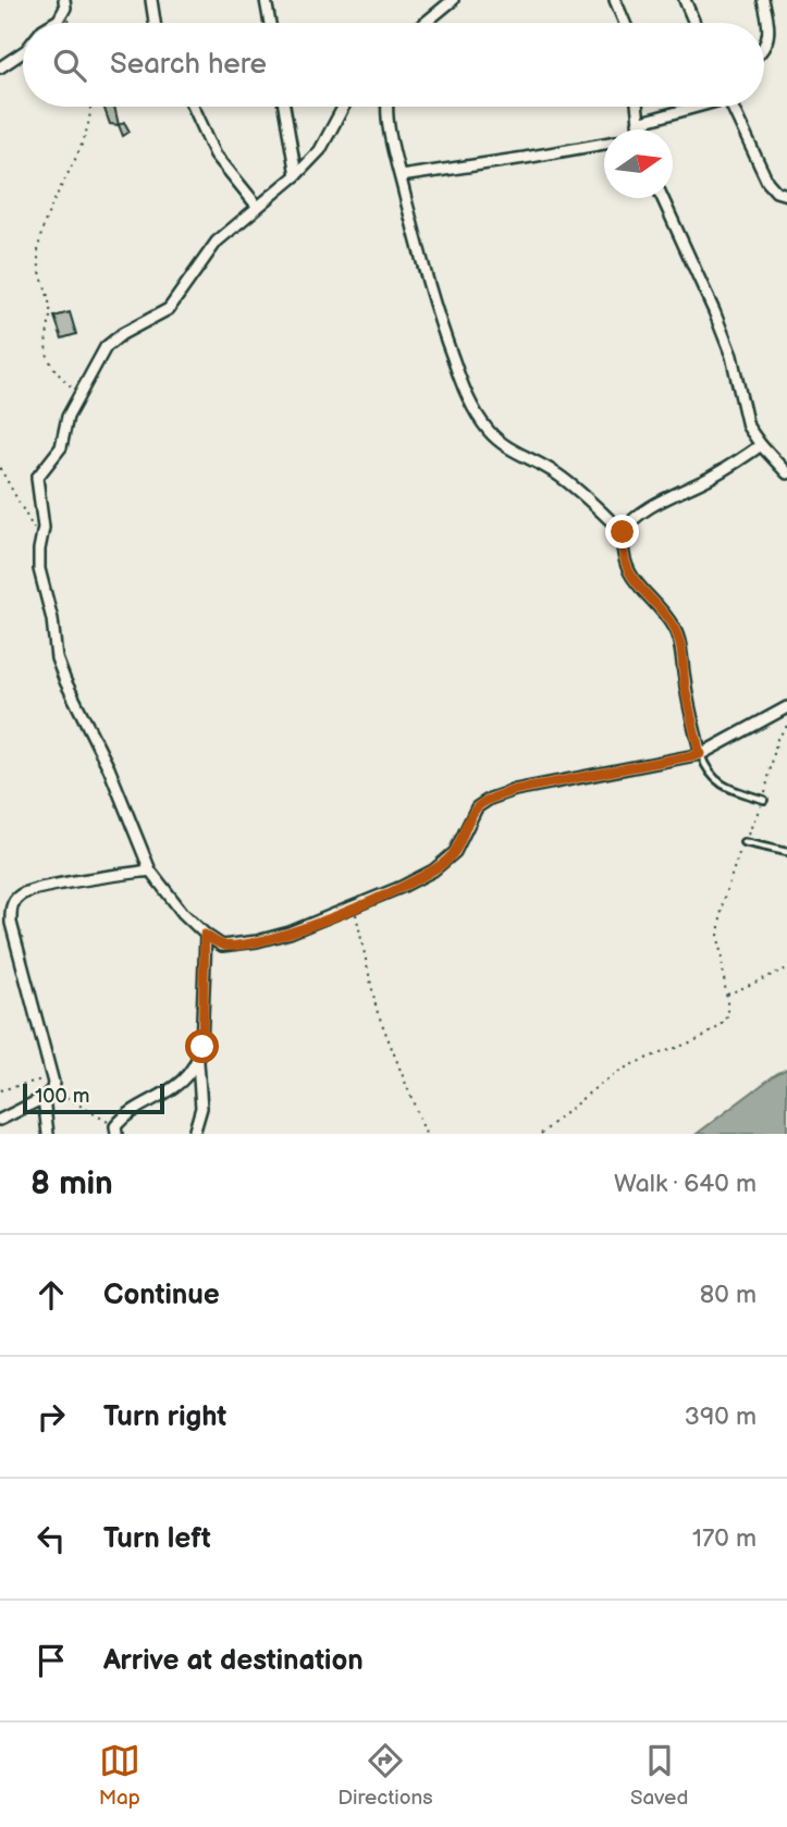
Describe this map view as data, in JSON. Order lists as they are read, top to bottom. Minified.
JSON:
{"scale_bar":"100 m","north":"right","page":{"search":"Search here","scale":"100 m","heading":["8 min","Walk · 640 m"],"list":[["Continue","80 m"],["Turn right","390 m"],["Turn left","170 m"],"Arrive at destination"],"nav":["Map","Directions","Saved"]}}
